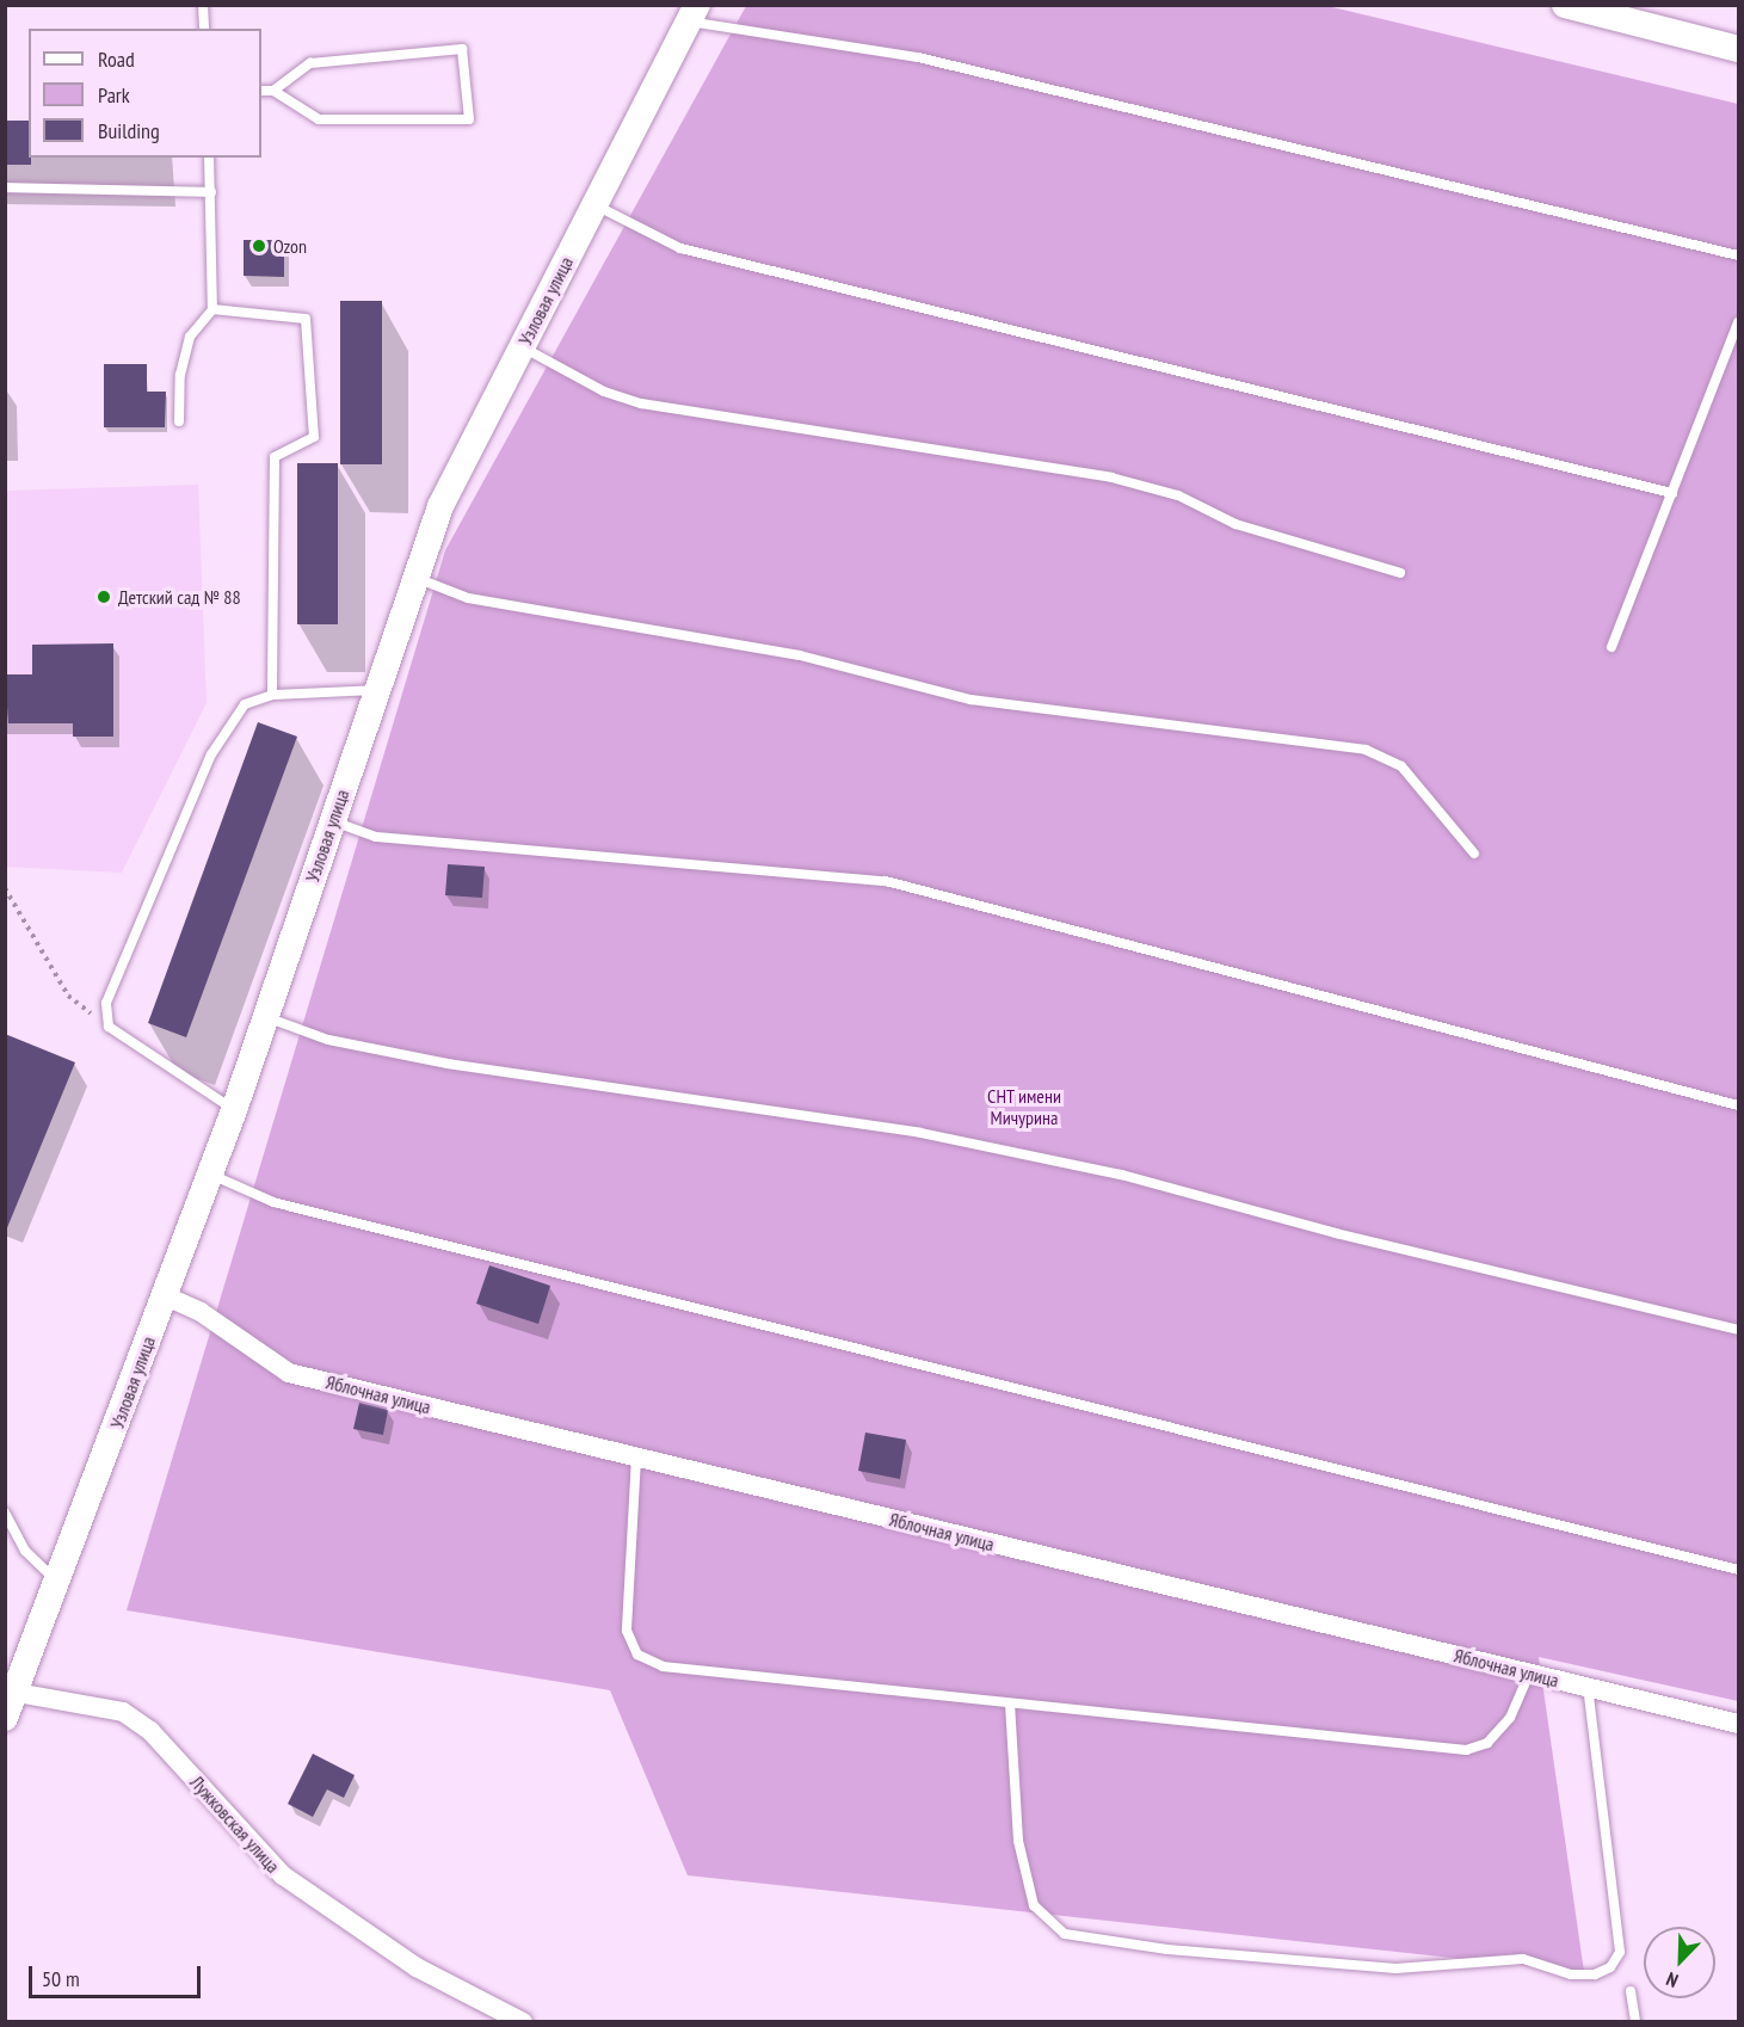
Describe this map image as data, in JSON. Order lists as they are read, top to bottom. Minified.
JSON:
{"streets":{"street":["Узловая улица","Яблочная улица","Лужковская улица"]},"crossings":[["Узловая улица","Яблочная улица"],["Узловая улица","Лужковская улица"]],"parks":["СНТ имени Мичурина"],"places":["Ozon","Детский сад № 88"],"legend":["Road","Park","Building"],"scale_bar":"50 m","north":"bottom left"}
